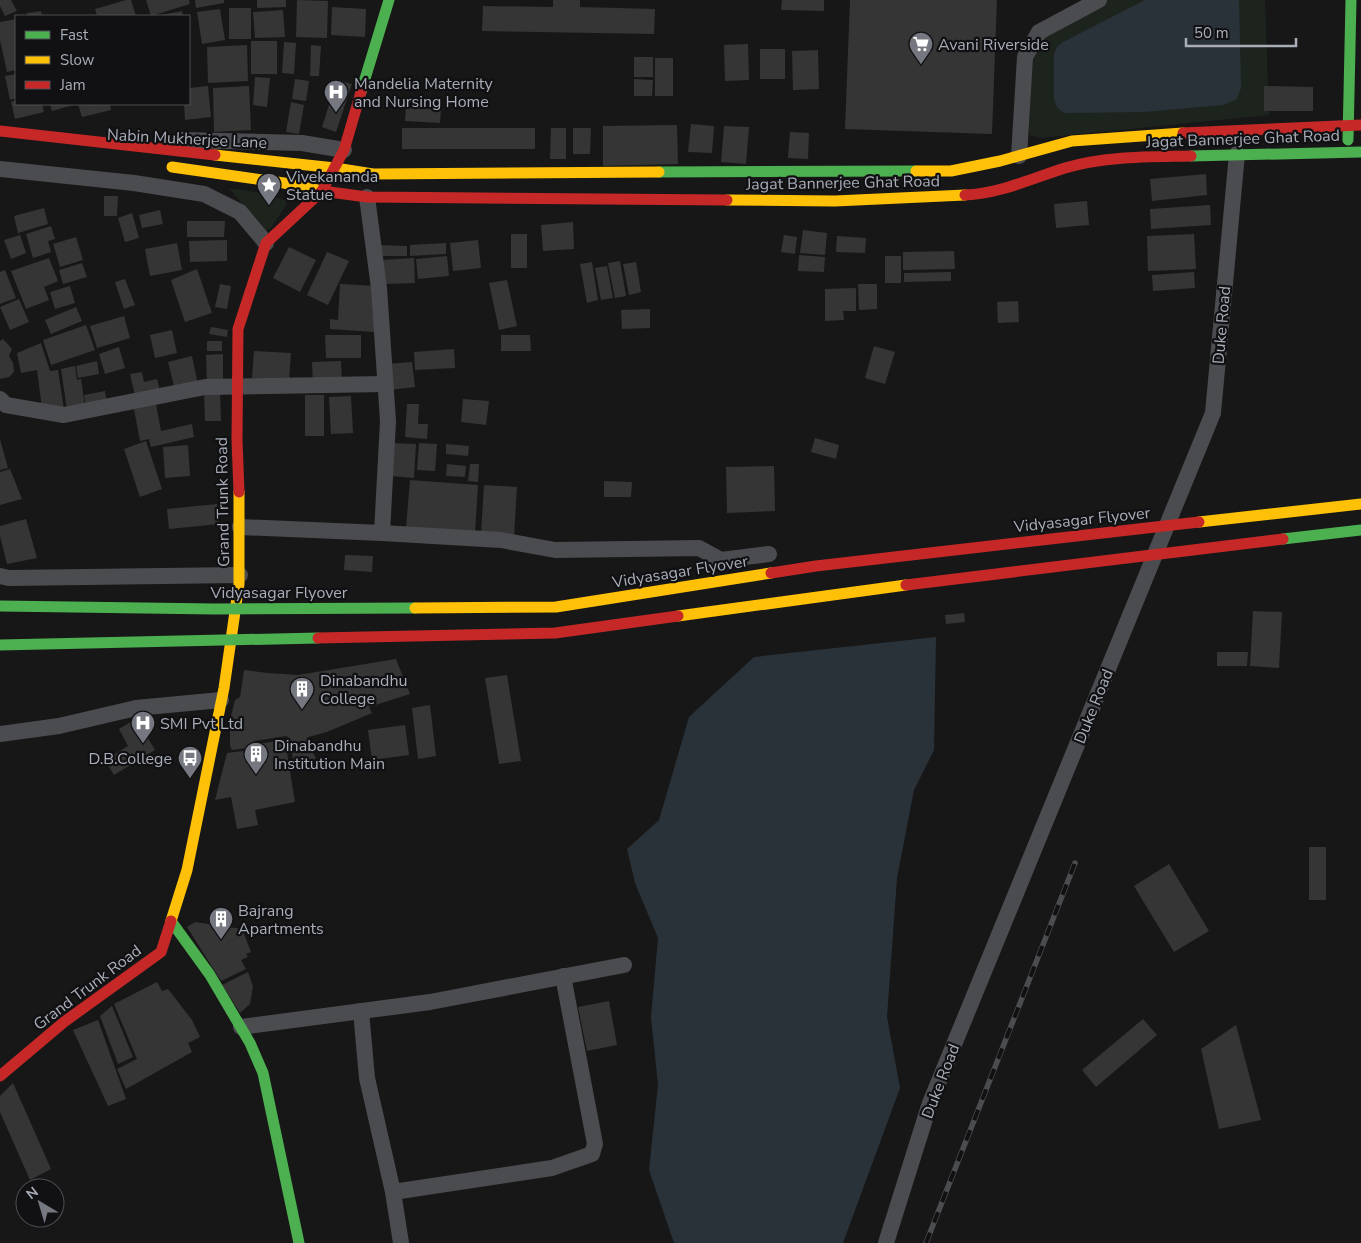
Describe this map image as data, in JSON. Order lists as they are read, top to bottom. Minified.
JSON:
{"streets":{"main road":["Jagat Bannerjee Ghat Road","Grand Trunk Road","Vidyasagar Flyover"],"street":["Nabin Mukherjee Lane","Duke Road"]},"crossings":[["Nabin Mukherjee Lane","Grand Trunk Road"],["Jagat Bannerjee Ghat Road","Duke Road"],["Jagat Bannerjee Ghat Road","Grand Trunk Road"]],"places":{"supermarket":["Avani Riverside"],"hospital":["Mandelia Maternity and Nursing Home","SMI Pvt Ltd"],"place":["Vivekananda Statue"],"building":["Dinabandhu College","Dinabandhu Institution Main","Bajrang Apartments"],"bus stop":["D.B.College"]},"legend":["Fast","Slow","Jam"],"scale_bar":"50 m","north":"top left"}
